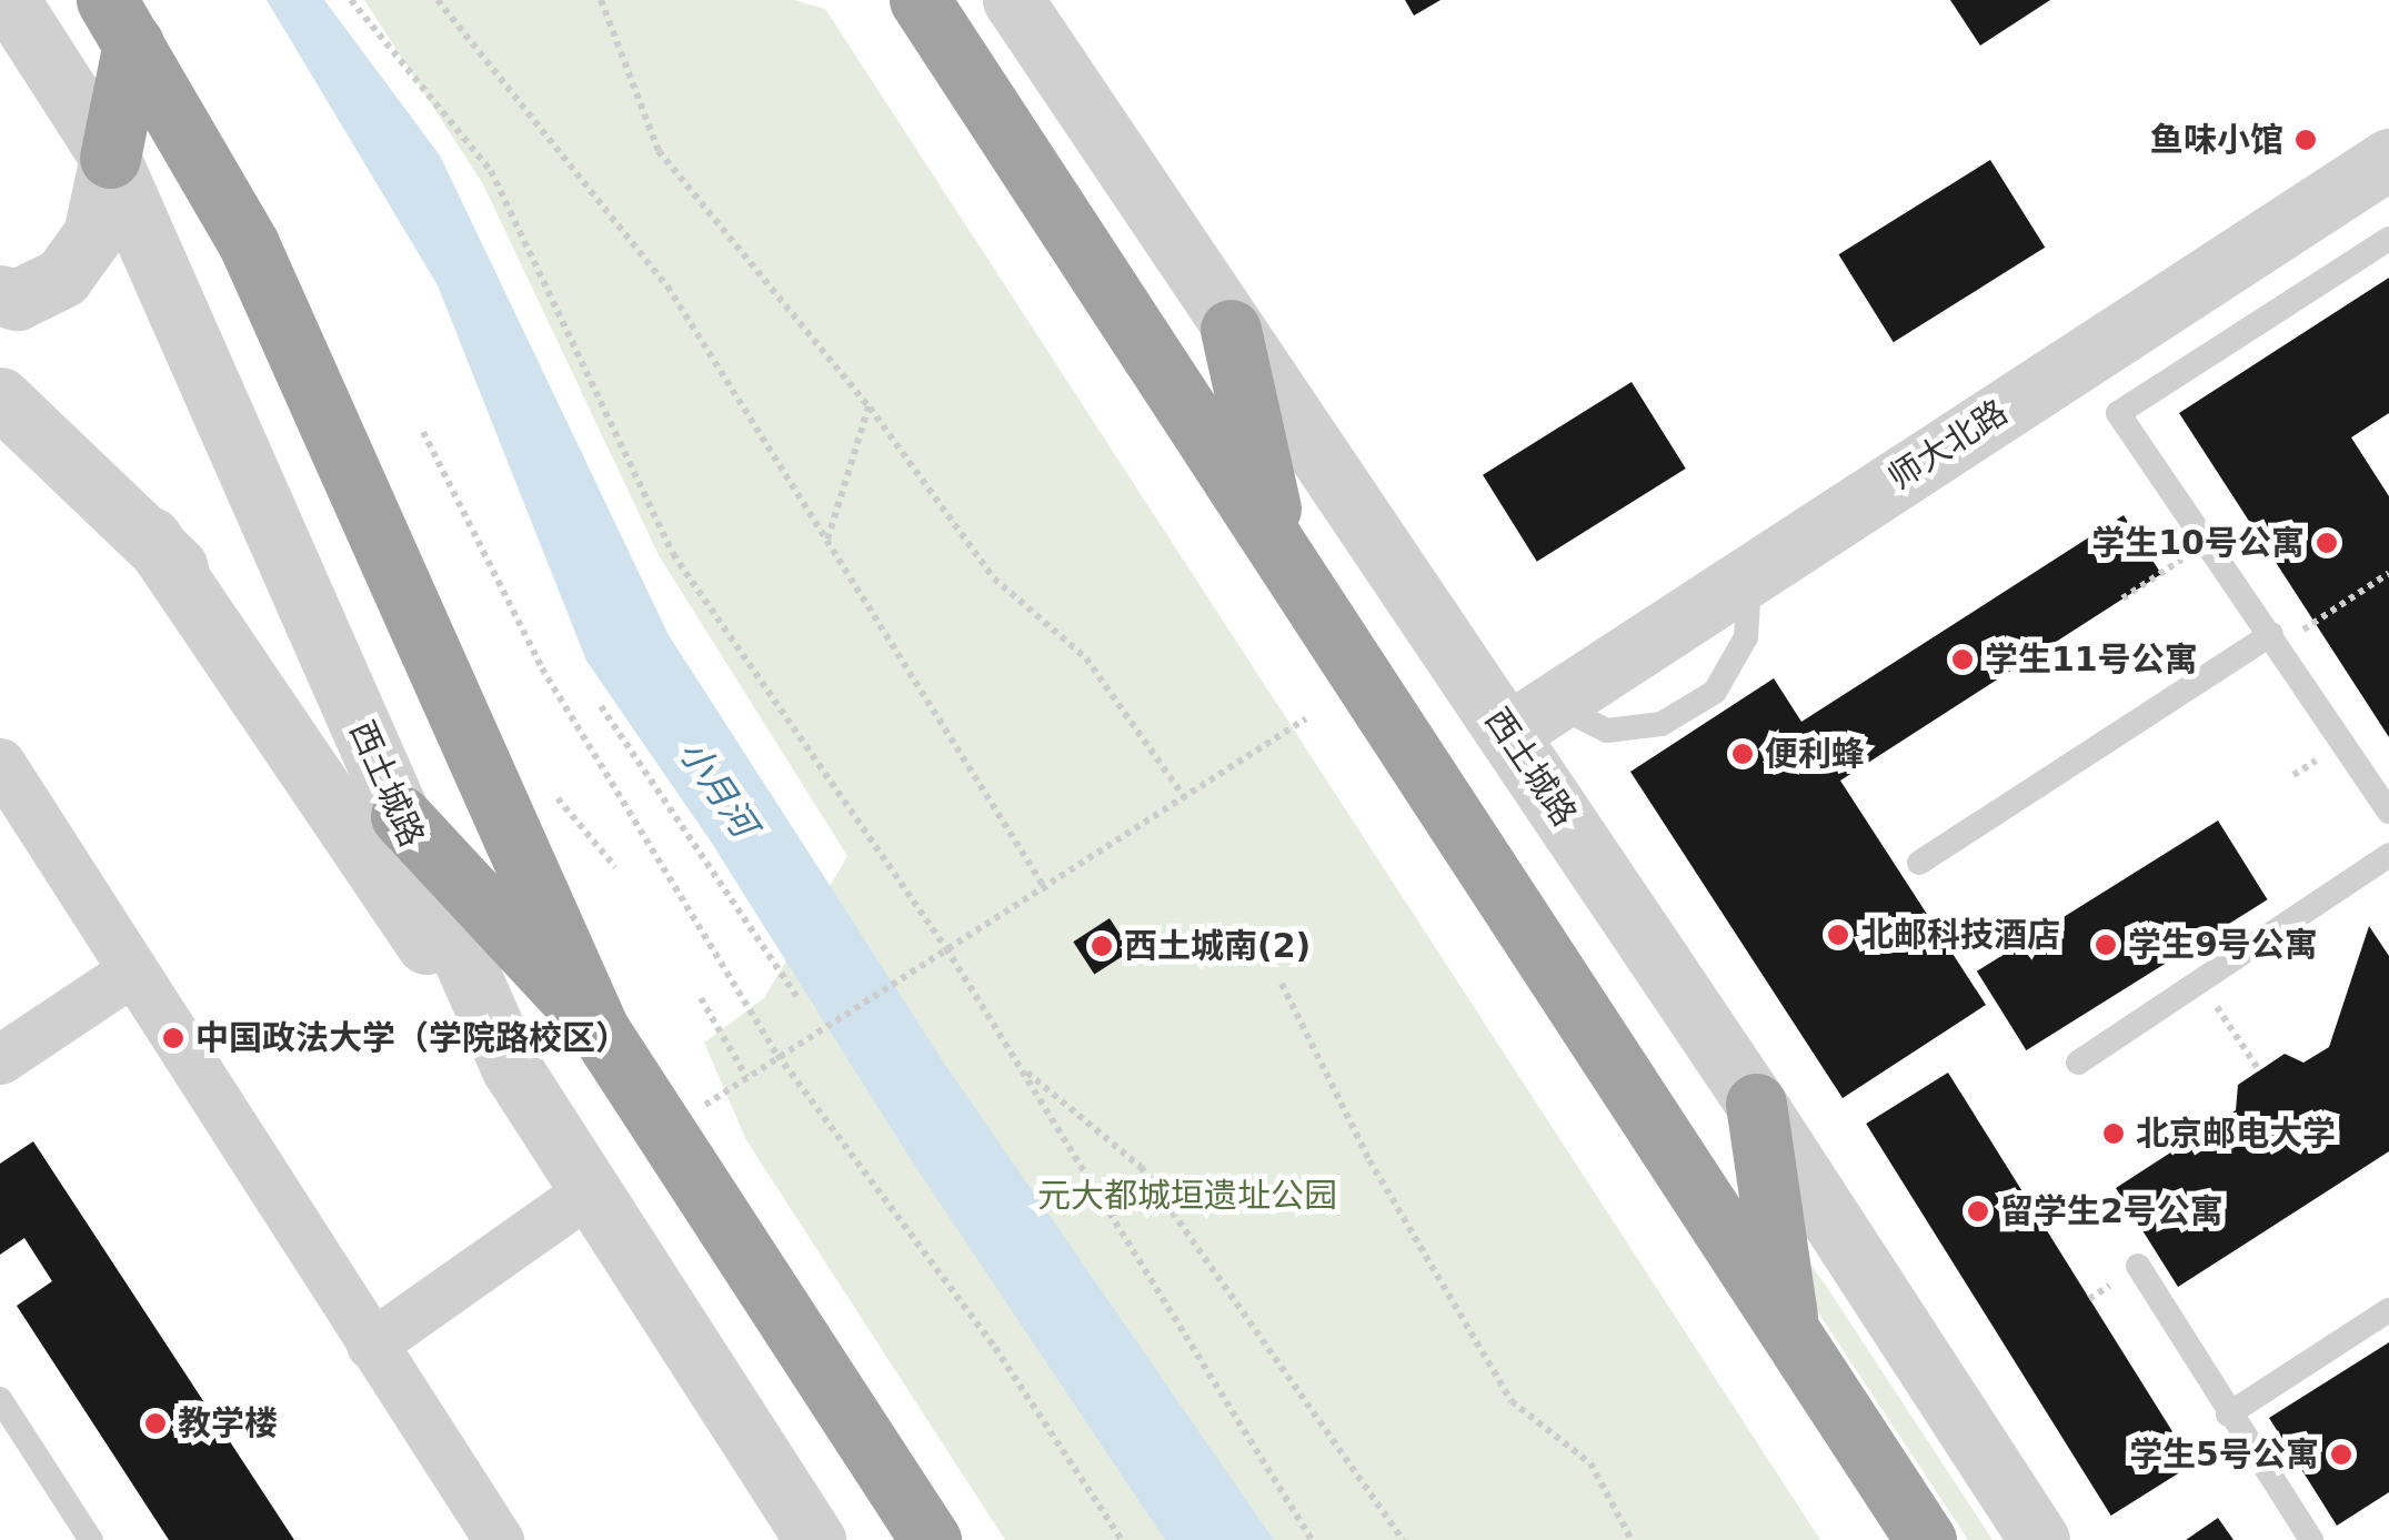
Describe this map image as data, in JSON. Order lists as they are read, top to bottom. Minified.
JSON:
{"streets":{"street":["师大北路","西土城路"]},"crossings":[["师大北路","西土城路"]],"water":["小月河"],"parks":["元大都城垣遗址公园"],"places":["鱼味小馆","学生10号公寓","学生11号公寓","便利蜂","北邮科技酒店","学生9号公寓","西土城南(2)","中国政法大学（学院路校区）","北京邮电大学","留学生2号公寓","教学楼","学生5号公寓"]}
